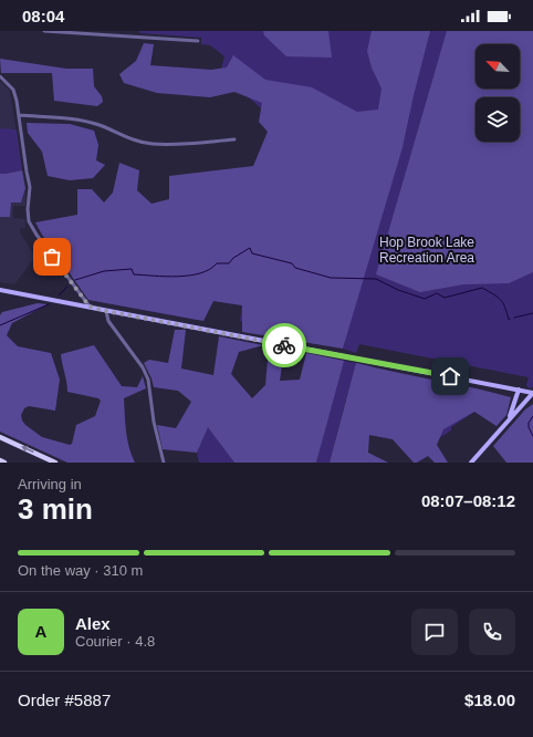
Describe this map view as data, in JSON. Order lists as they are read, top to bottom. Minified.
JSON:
{"parks":["Hop Brook Lake Recreation Area"],"north":"top left","page":{"status":"08:04","heading":["3 min","Arriving in","08:07–08:12"],"panel":["Alex","Courier · 4.8","Order #5887","$18.00"],"bar":"On the way · 310 m","round":"A"}}
